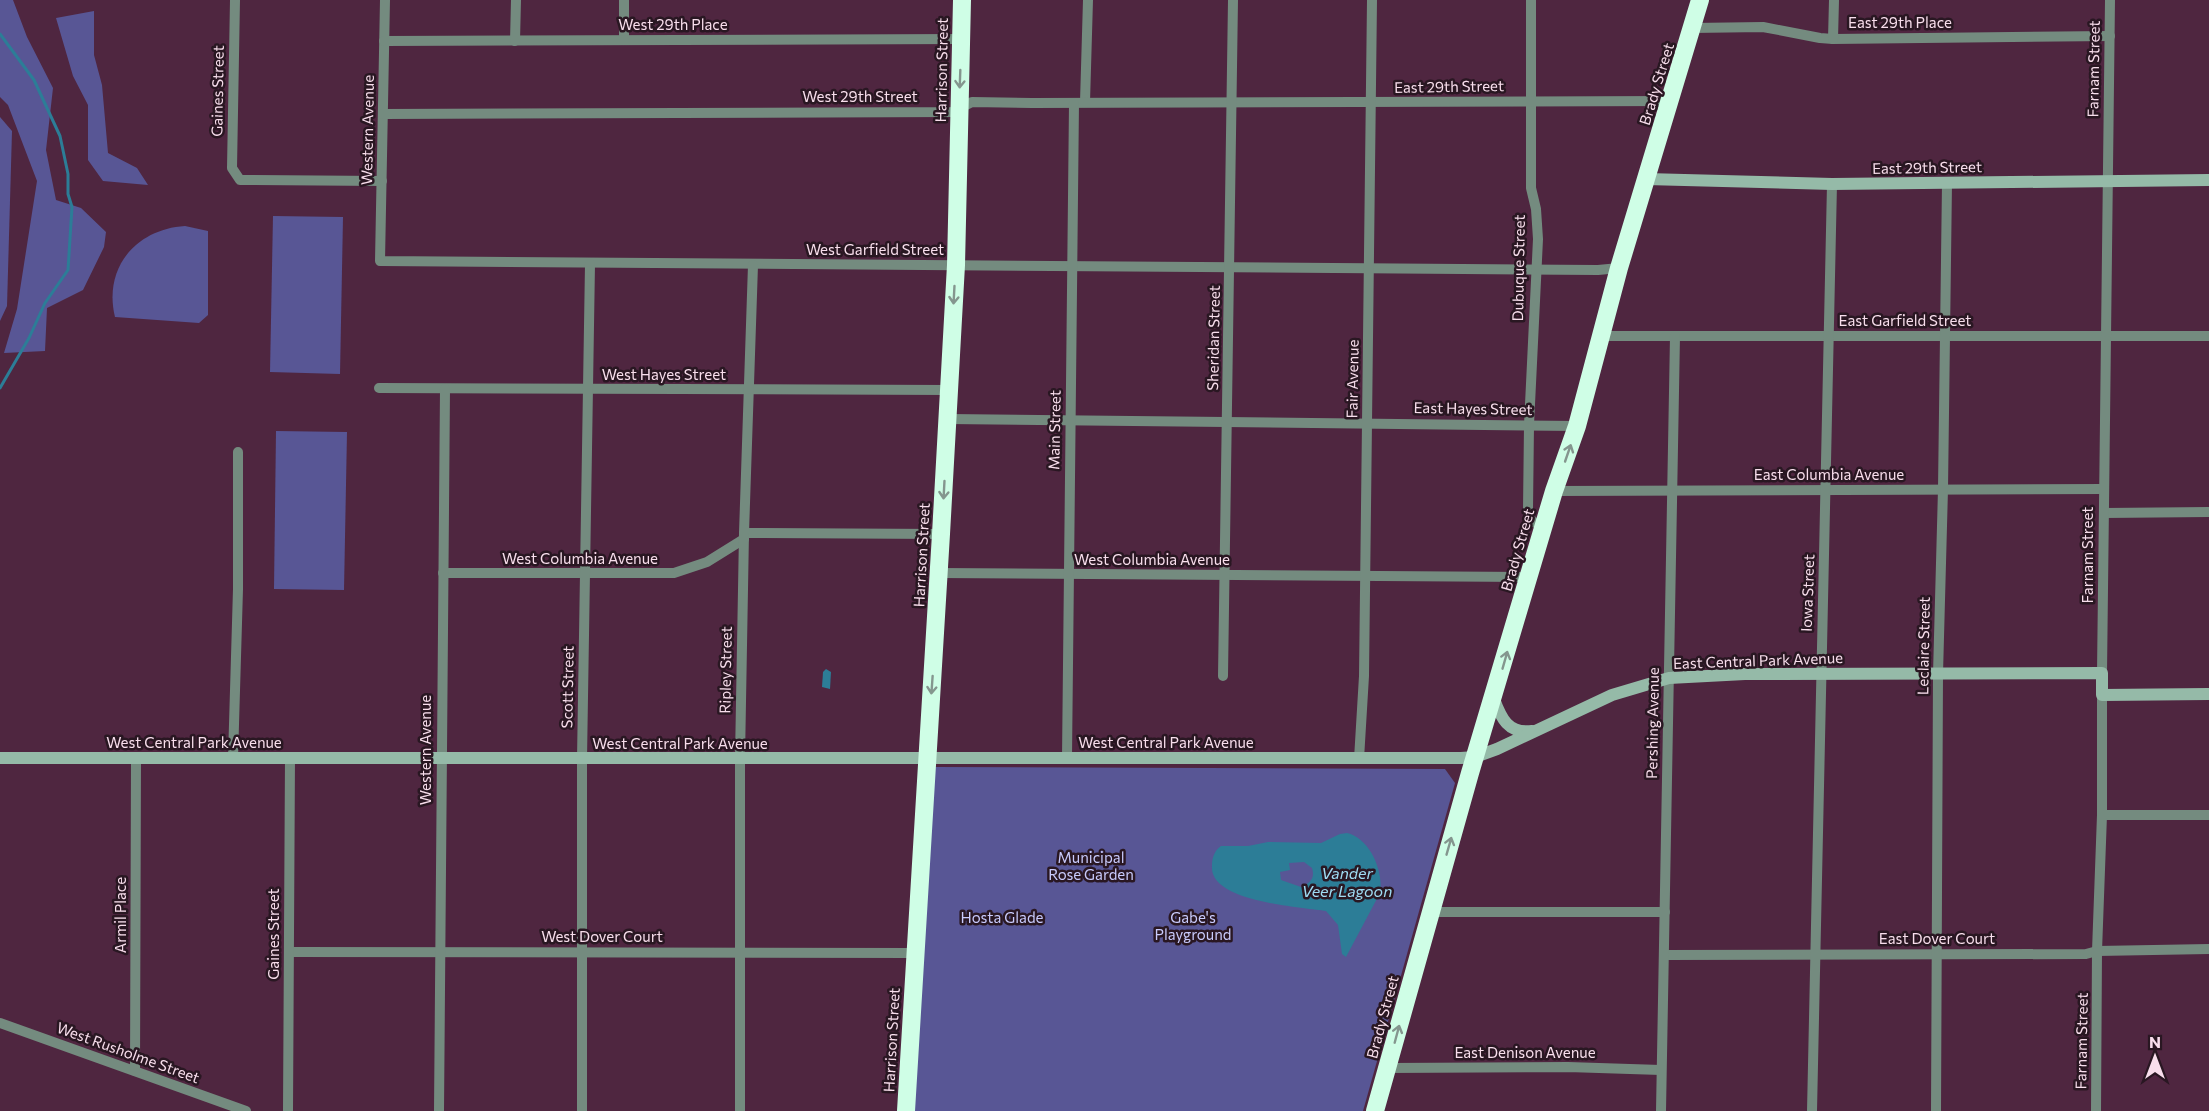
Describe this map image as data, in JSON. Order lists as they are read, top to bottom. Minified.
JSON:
{"streets":{"highway":["Harrison Street","Brady Street"],"main road":["Farnam Street","East 29th Street","East Central Park Avenue","West Central Park Avenue"],"street":["East 29th Place","West 29th Place","Gaines Street","West 29th Street","Western Avenue","West Garfield Street","Dubuque Street","East Garfield Street","Sheridan Street","West Hayes Street","Fair Avenue","East Hayes Street","Main Street","East Columbia Avenue","West Columbia Avenue","Iowa Street","Leclaire Street","Ripley Street","Scott Street","Pershing Avenue","Armil Place","West Dover Court","East Dover Court","West Rusholme Street","East Denison Avenue"]},"crossings":[["East 29th Place","Farnam Street"],["East 29th Place","Brady Street"],["West 29th Place","Harrison Street"],["West 29th Place","Western Avenue"],["Farnam Street","East 29th Street"],["Farnam Street","East Garfield Street"],["Farnam Street","East Columbia Avenue"],["Farnam Street","East Central Park Avenue"],["Farnam Street","East Dover Court"],["Harrison Street","West 29th Street"],["Harrison Street","West Garfield Street"],["Harrison Street","West Hayes Street"],["Harrison Street","West Columbia Avenue"],["Harrison Street","West Central Park Avenue"],["Harrison Street","West Dover Court"],["Brady Street","East 29th Street"],["Brady Street","Dubuque Street"],["Brady Street","East Garfield Street"],["Brady Street","East Hayes Street"],["Brady Street","East Columbia Avenue"],["Brady Street","East Central Park Avenue"],["Brady Street","East Denison Avenue"],["East 29th Street","West 29th Street"],["East 29th Street","Dubuque Street"],["East 29th Street","Fair Avenue"],["East 29th Street","Iowa Street"],["East 29th Street","Leclaire Street"],["Gaines Street","Western Avenue"],["Gaines Street","West Central Park Avenue"],["Gaines Street","West Dover Court"],["West 29th Street","Western Avenue"],["West 29th Street","Sheridan Street"],["West 29th Street","Fair Avenue"],["West 29th Street","Main Street"],["Western Avenue","West Garfield Street"],["Western Avenue","West Hayes Street"],["Western Avenue","West Columbia Avenue"],["Western Avenue","West Central Park Avenue"],["Western Avenue","West Dover Court"],["West Garfield Street","Sheridan Street"],["West Garfield Street","Fair Avenue"],["West Garfield Street","Main Street"],["West Garfield Street","Ripley Street"],["West Garfield Street","Scott Street"],["Dubuque Street","East Hayes Street"],["East Garfield Street","Iowa Street"],["East Garfield Street","Leclaire Street"],["East Garfield Street","Pershing Avenue"],["Sheridan Street","West Columbia Avenue"],["West Hayes Street","Ripley Street"],["West Hayes Street","Scott Street"],["Fair Avenue","East Hayes Street"],["Fair Avenue","West Columbia Avenue"],["Fair Avenue","East Central Park Avenue"],["Fair Avenue","West Central Park Avenue"],["Main Street","West Columbia Avenue"],["Main Street","West Central Park Avenue"],["East Columbia Avenue","Iowa Street"],["East Columbia Avenue","Leclaire Street"],["East Columbia Avenue","Pershing Avenue"],["West Columbia Avenue","Ripley Street"],["West Columbia Avenue","Scott Street"],["Iowa Street","East Central Park Avenue"],["Iowa Street","East Dover Court"],["Leclaire Street","East Central Park Avenue"],["Leclaire Street","East Dover Court"],["East Central Park Avenue","Pershing Avenue"],["East Central Park Avenue","West Central Park Avenue"],["Ripley Street","West Central Park Avenue"],["Ripley Street","West Dover Court"],["Scott Street","West Central Park Avenue"],["Scott Street","West Dover Court"],["Pershing Avenue","East Dover Court"],["Pershing Avenue","East Denison Avenue"],["West Central Park Avenue","Armil Place"],["Armil Place","West Rusholme Street"]],"one_way":["Harrison Street","Brady Street"],"water":["Vander Veer Lagoon"],"parks":["Municipal Rose Garden","Hosta Glade","Gabe's Playground"],"north":"top"}
